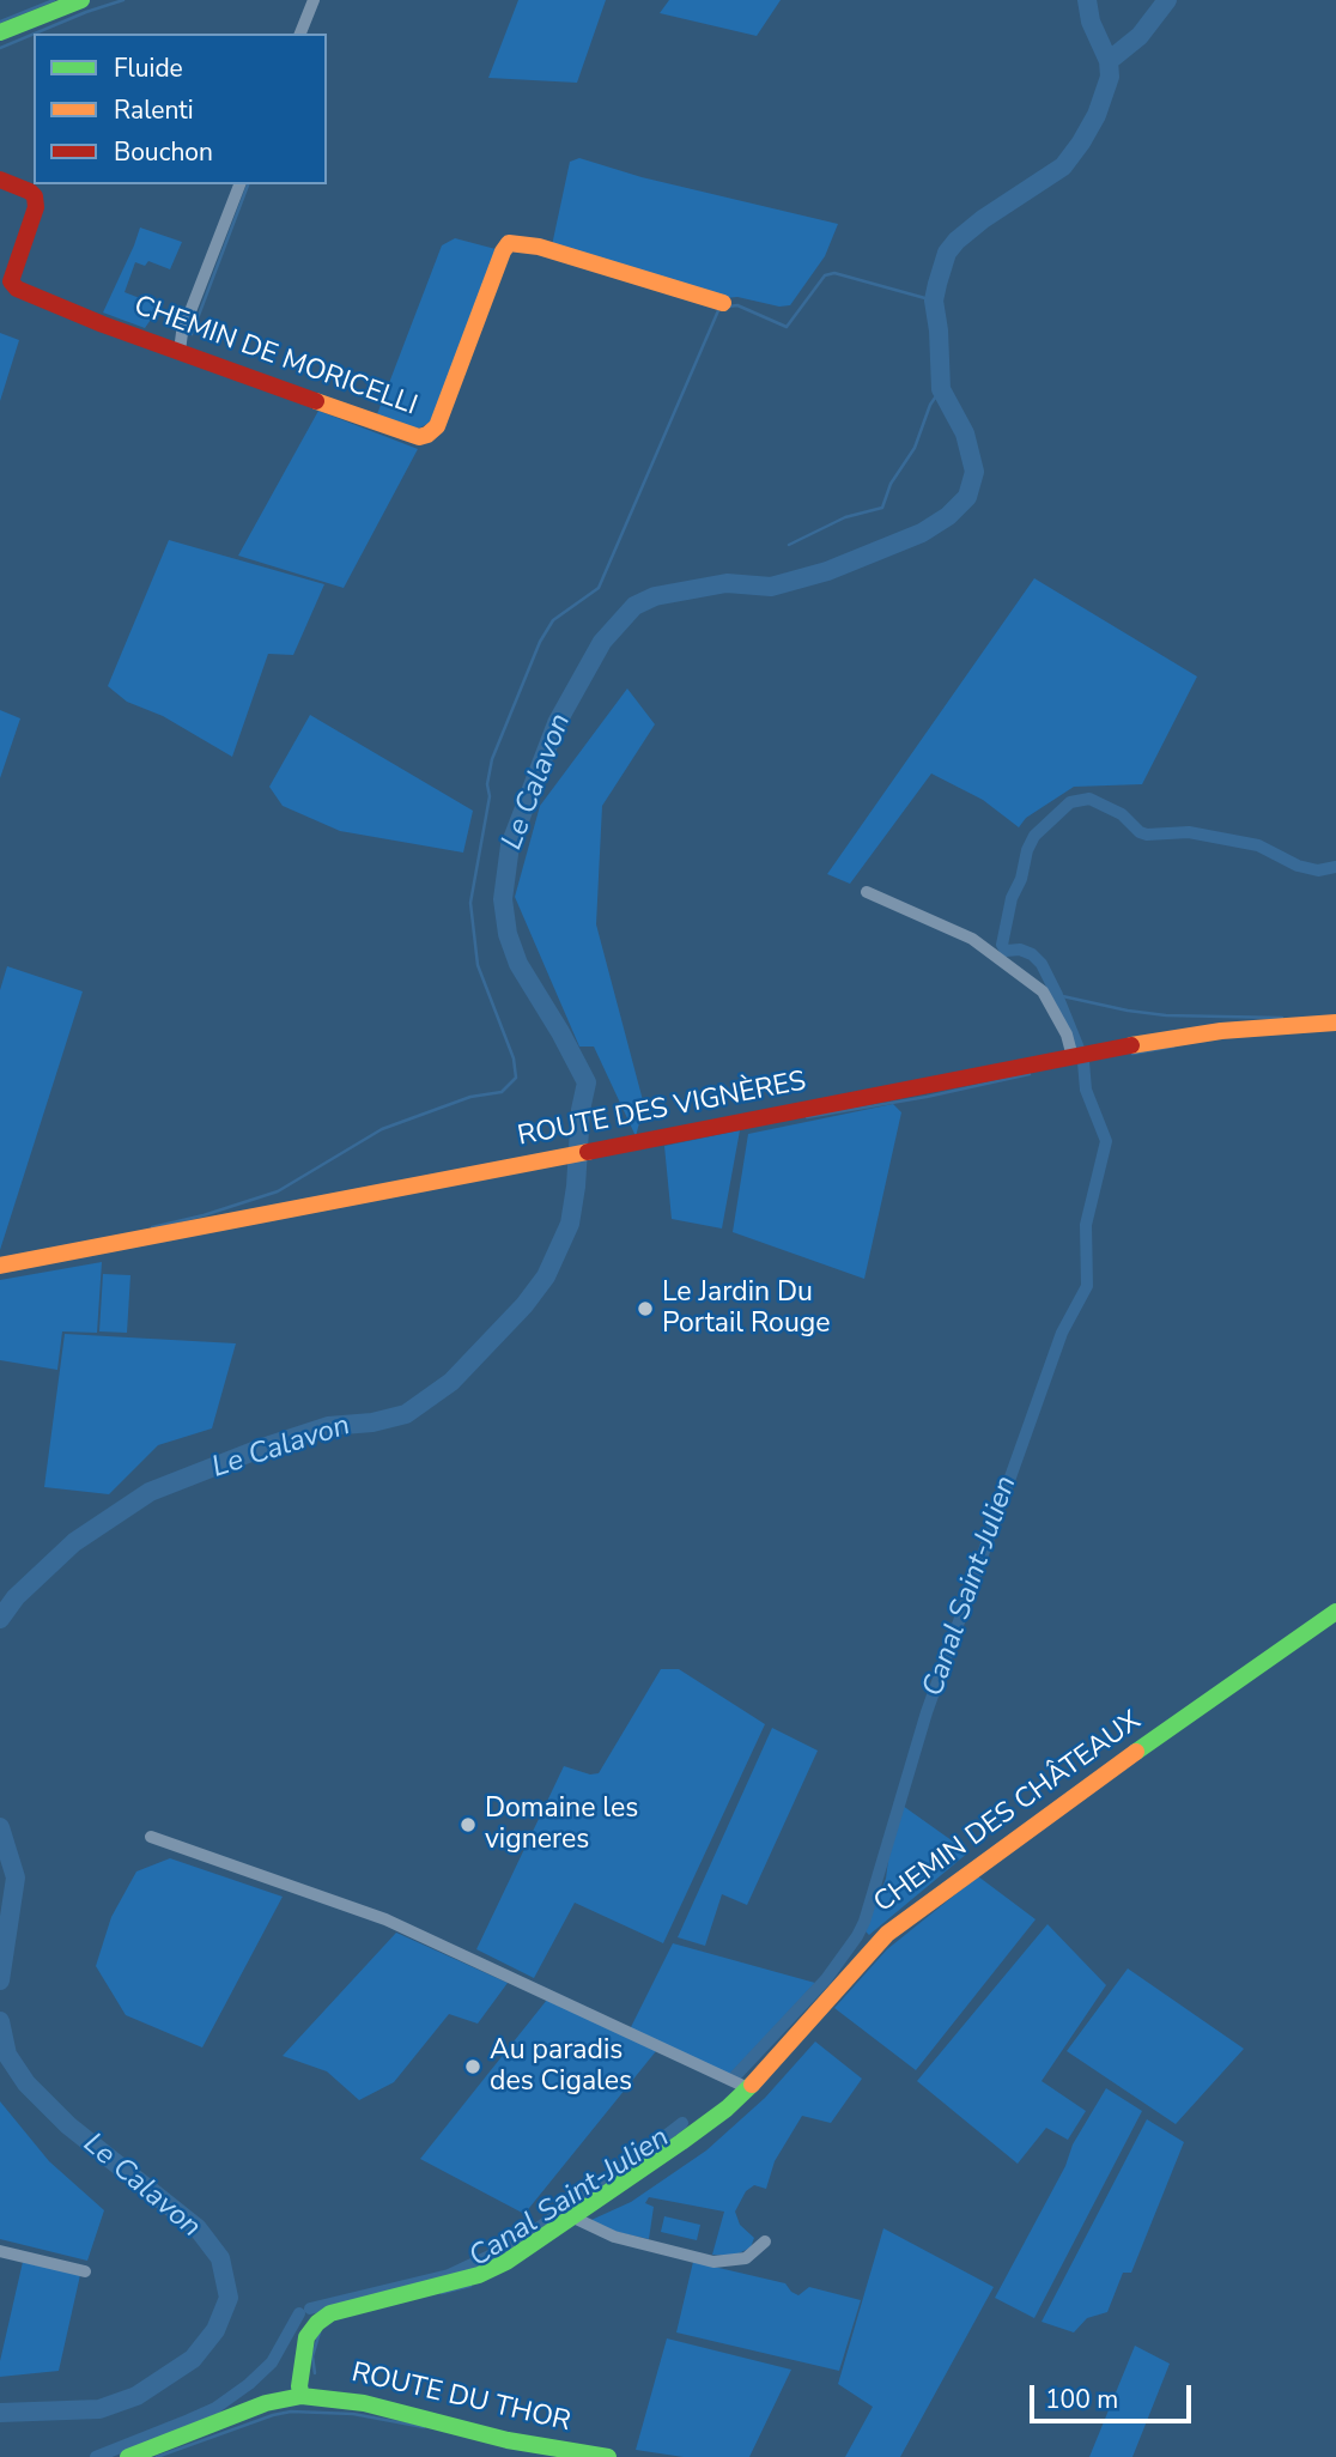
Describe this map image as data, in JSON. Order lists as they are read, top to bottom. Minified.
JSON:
{"streets":{"street":["CHEMIN DE MORICELLI","ROUTE DES VIGNÈRES","CHEMIN DES CHÂTEAUX","ROUTE DU THOR"]},"crossings":[["CHEMIN DES CHÂTEAUX","ROUTE DU THOR"]],"water":["Le Calavon","Canal Saint-Julien"],"places":["Le Jardin Du Portail Rouge","Domaine les vigneres","Au paradis des Cigales"],"legend":["Fluide","Ralenti","Bouchon"],"scale_bar":"100 m"}
